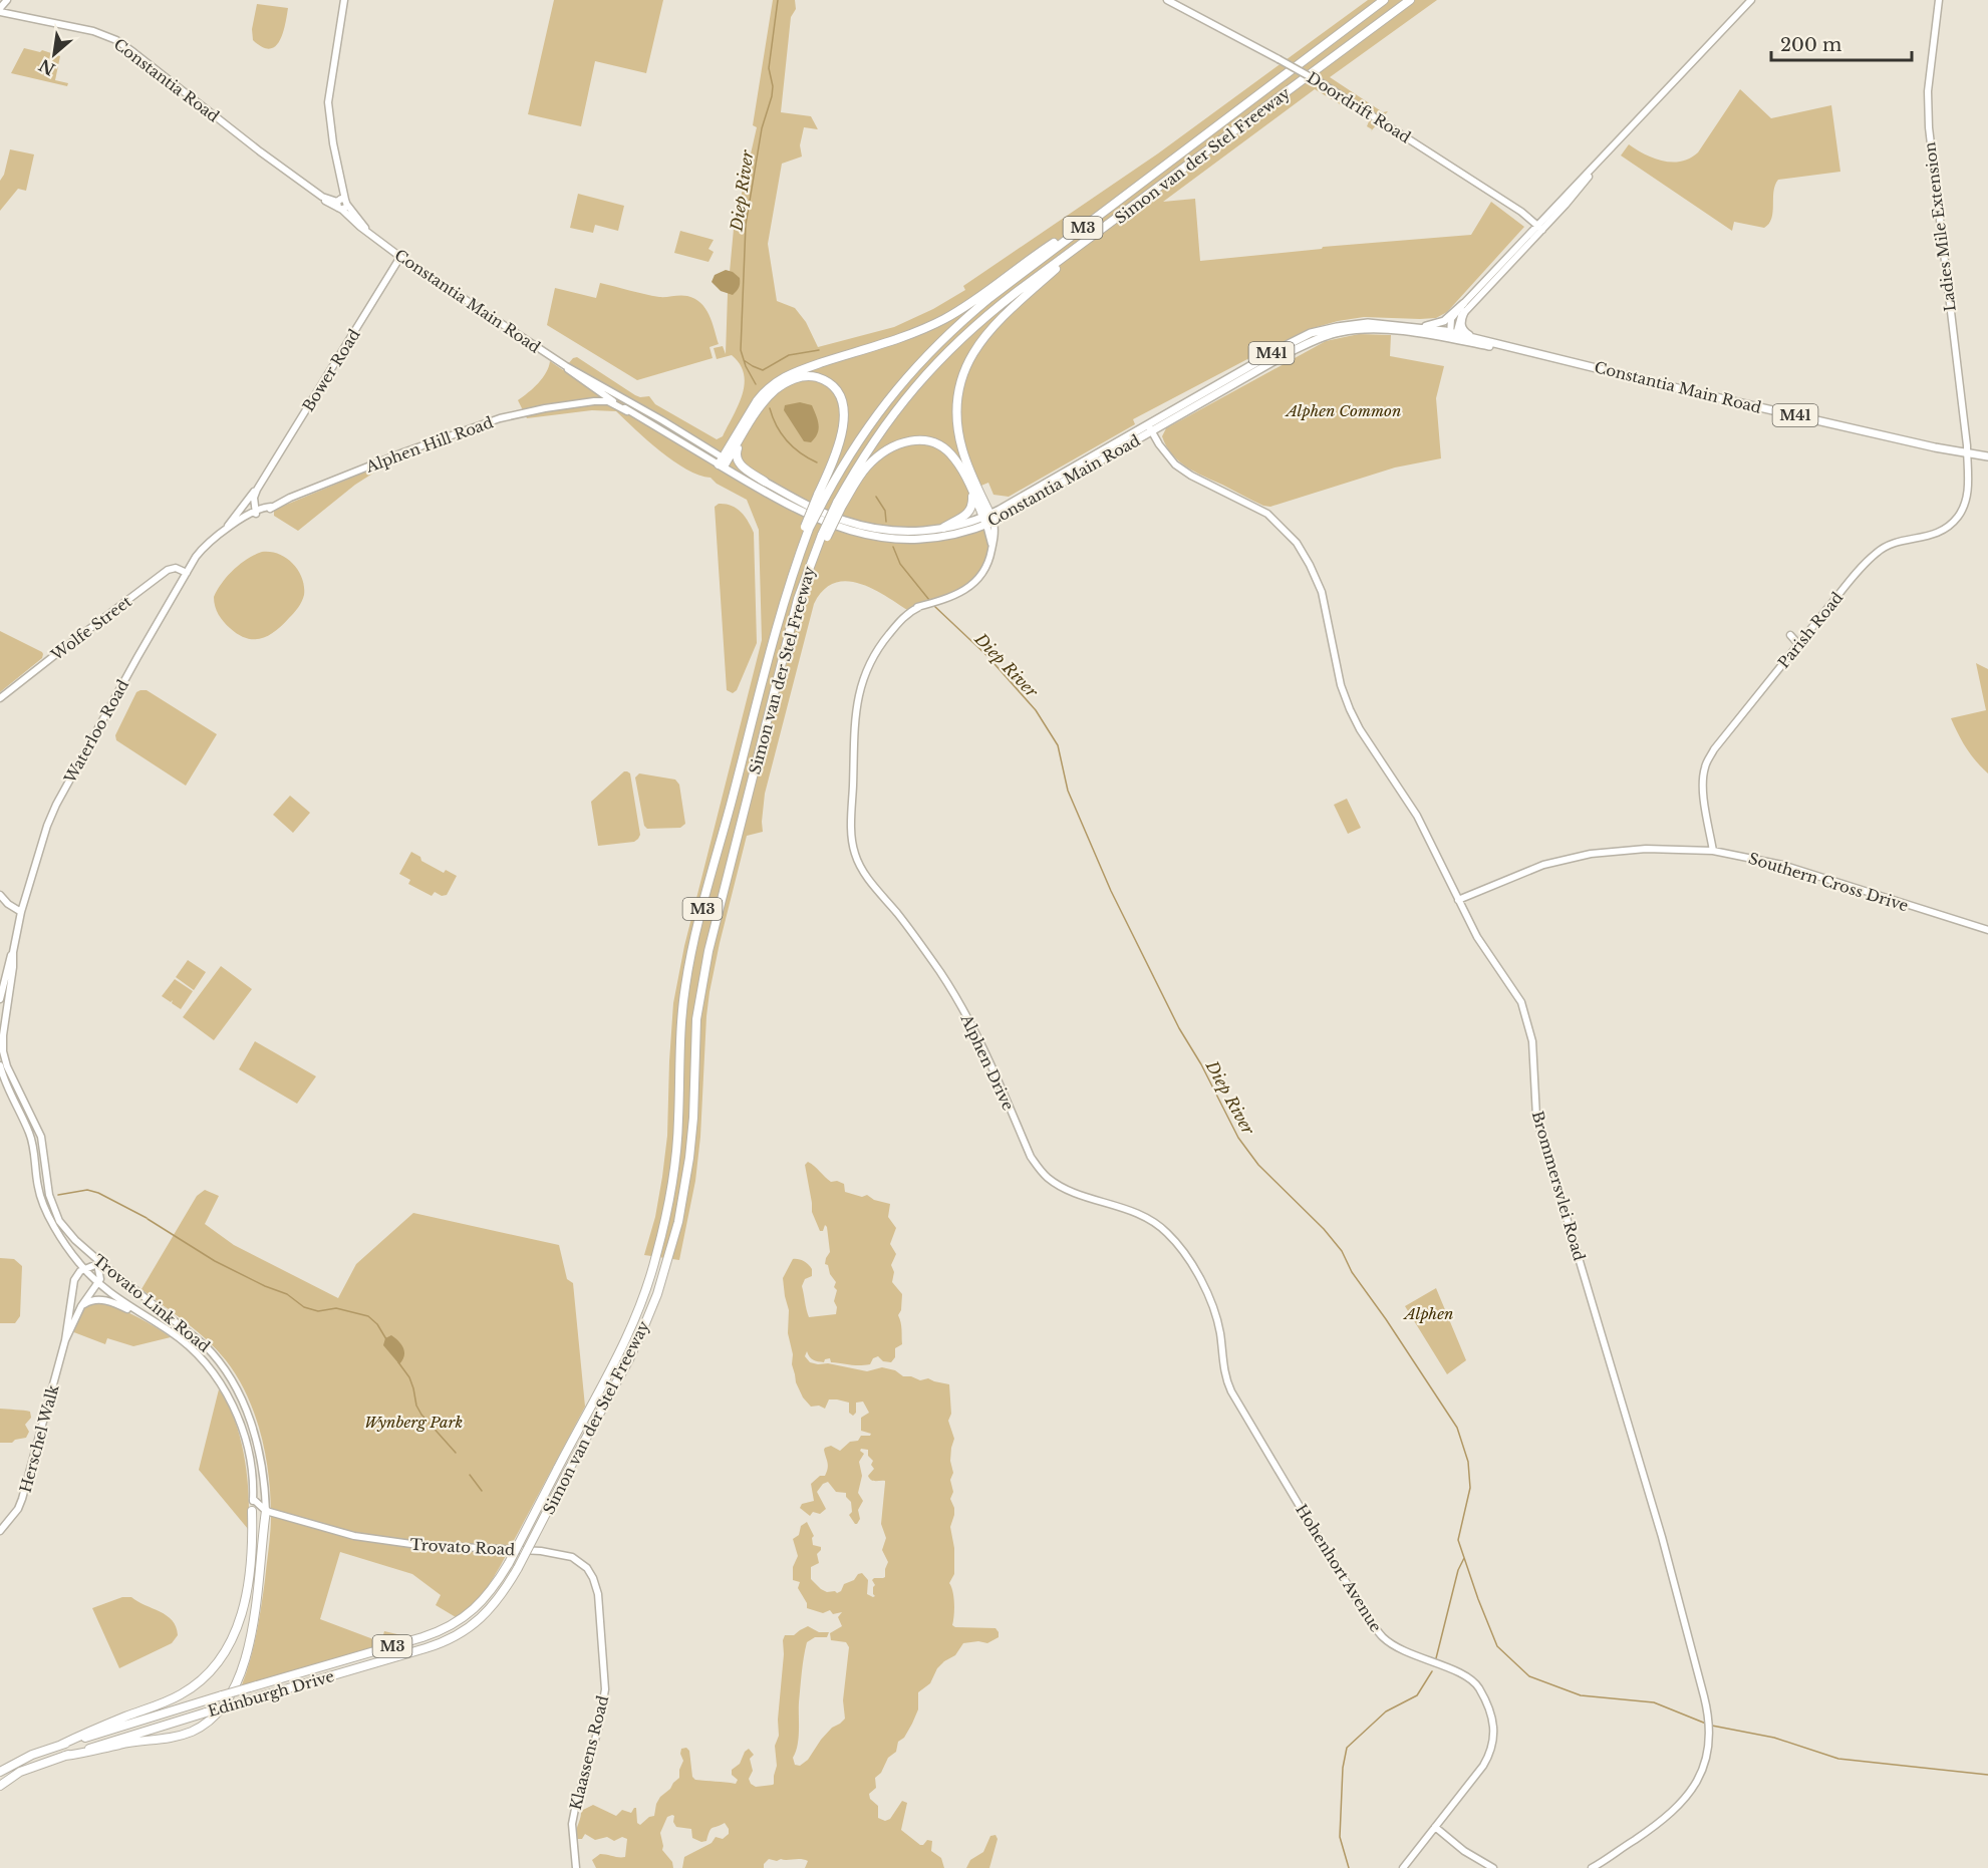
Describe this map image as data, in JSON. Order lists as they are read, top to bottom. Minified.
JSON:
{"streets":{"highway":["Simon van der Stel Freeway","M3","Edinburgh Drive"],"main road":["Constantia Main Road","M41"],"street":["Constantia Road","Doordrift Road","Ladies Mile Extension","Bower Road","Alphen Hill Road","Wolfe Street","Parish Road","Waterloo Road","Southern Cross Drive","Alphen Drive","Brommersvlei Road","Trovato Link Road","Herschel Walk","Trovato Road","Hohenhort Avenue","Klaassens Road"]},"crossings":[["Constantia Road","Constantia Main Road"],["Simon van der Stel Freeway","Edinburgh Drive"],["Ladies Mile Extension","Constantia Main Road"],["Ladies Mile Extension","Parish Road"],["Constantia Main Road","Bower Road"],["Constantia Main Road","Alphen Hill Road"],["Constantia Main Road","Parish Road"],["Constantia Main Road","Alphen Drive"],["Constantia Main Road","Brommersvlei Road"],["Bower Road","Alphen Hill Road"],["Bower Road","Waterloo Road"],["Alphen Hill Road","Waterloo Road"],["Wolfe Street","Waterloo Road"],["Parish Road","Southern Cross Drive"],["Waterloo Road","Trovato Link Road"],["Southern Cross Drive","Brommersvlei Road"],["Alphen Drive","Hohenhort Avenue"],["Trovato Link Road","Herschel Walk"],["Trovato Link Road","Trovato Road"],["Trovato Road","Klaassens Road"]],"water":["Diep River"],"parks":["Alphen Common","Alphen","Wynberg Park"],"scale_bar":"200 m","north":"bottom left"}
